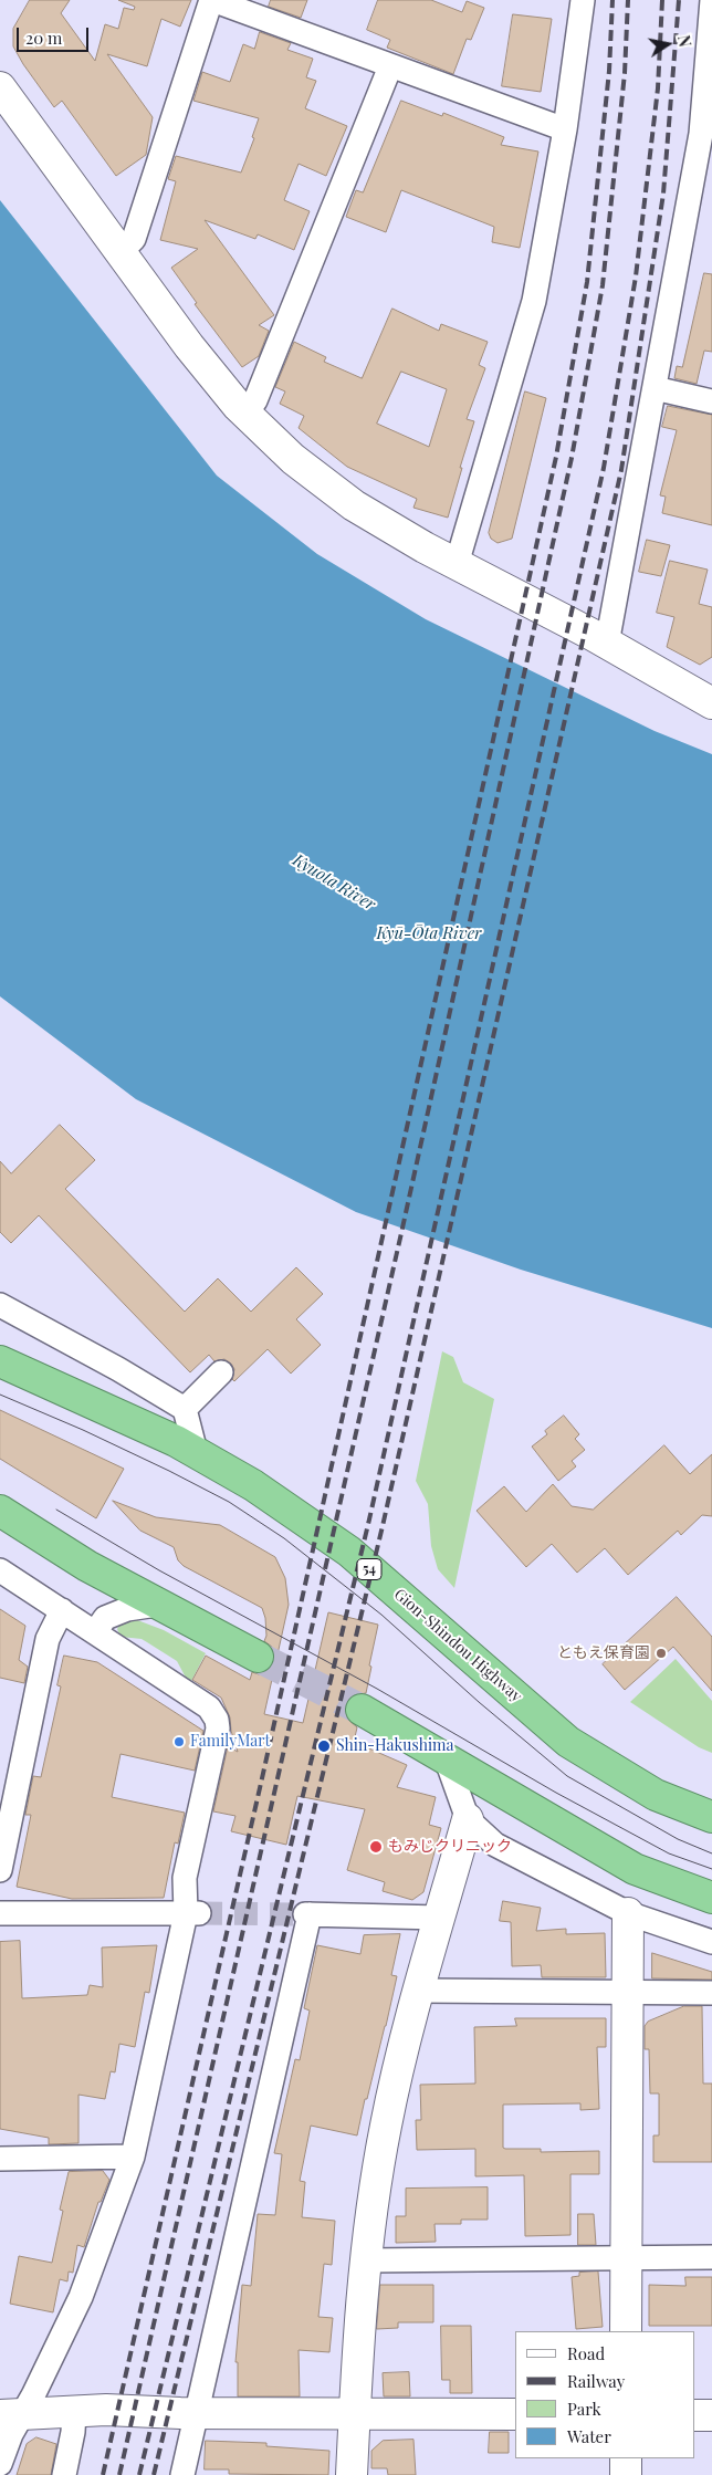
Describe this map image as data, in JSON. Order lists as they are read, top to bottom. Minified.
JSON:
{"streets":{"highway":["54","Gion-Shindou Highway"]},"water":["Kyuota River","Kyū-Ōta River"],"places":["ともえ保育園","FamilyMart","Shin-Hakushima","もみじクリニック"],"legend":["Road","Railway","Park","Water"],"scale_bar":"20 m","north":"right"}
